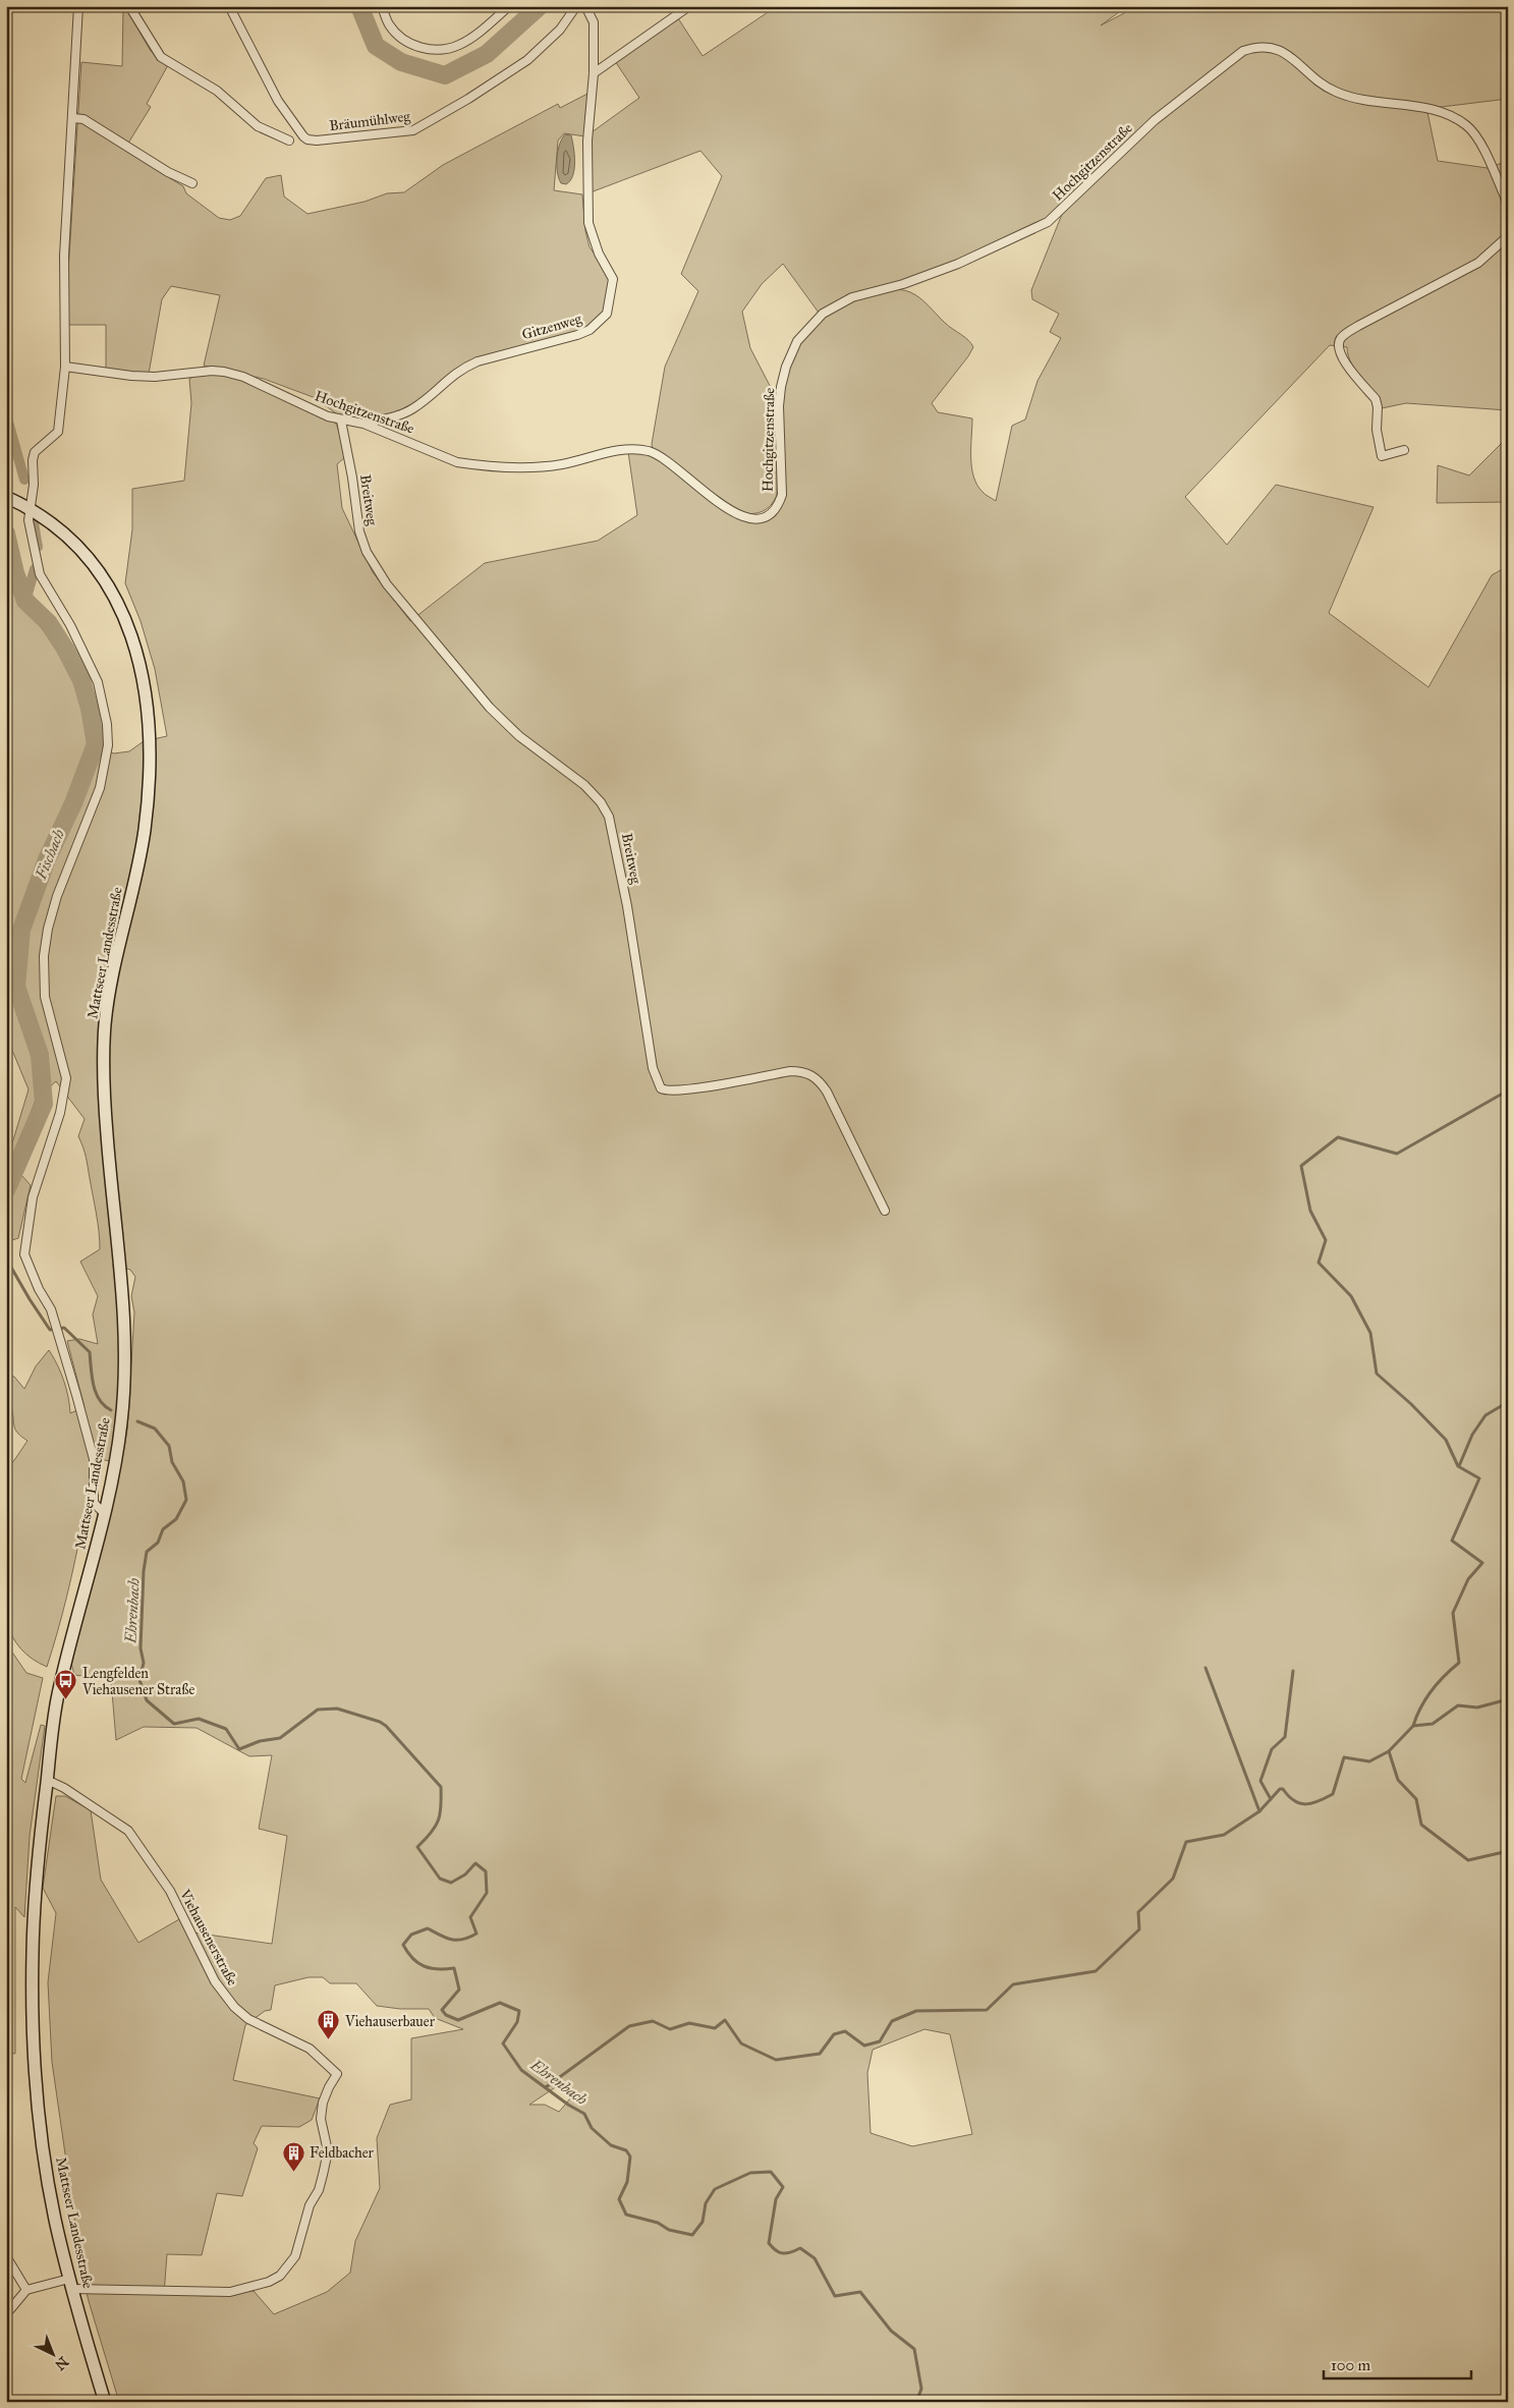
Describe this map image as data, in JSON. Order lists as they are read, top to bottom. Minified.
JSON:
{"streets":{"main road":["Mattseer Landesstraße"],"street":["Bräumühlweg","Hochgitzenstraße","Gitzenweg","Breitweg","Viehausenerstraße"]},"crossings":[["Hochgitzenstraße","Gitzenweg"],["Hochgitzenstraße","Breitweg"],["Mattseer Landesstraße","Viehausenerstraße"]],"water":["Fischach","Ehrenbach"],"places":{"bus stop":["Lengfelden Viehausener Straße"],"building":["Viehauserbauer","Feldbacher"]},"scale_bar":"100 m","north":"bottom right"}
